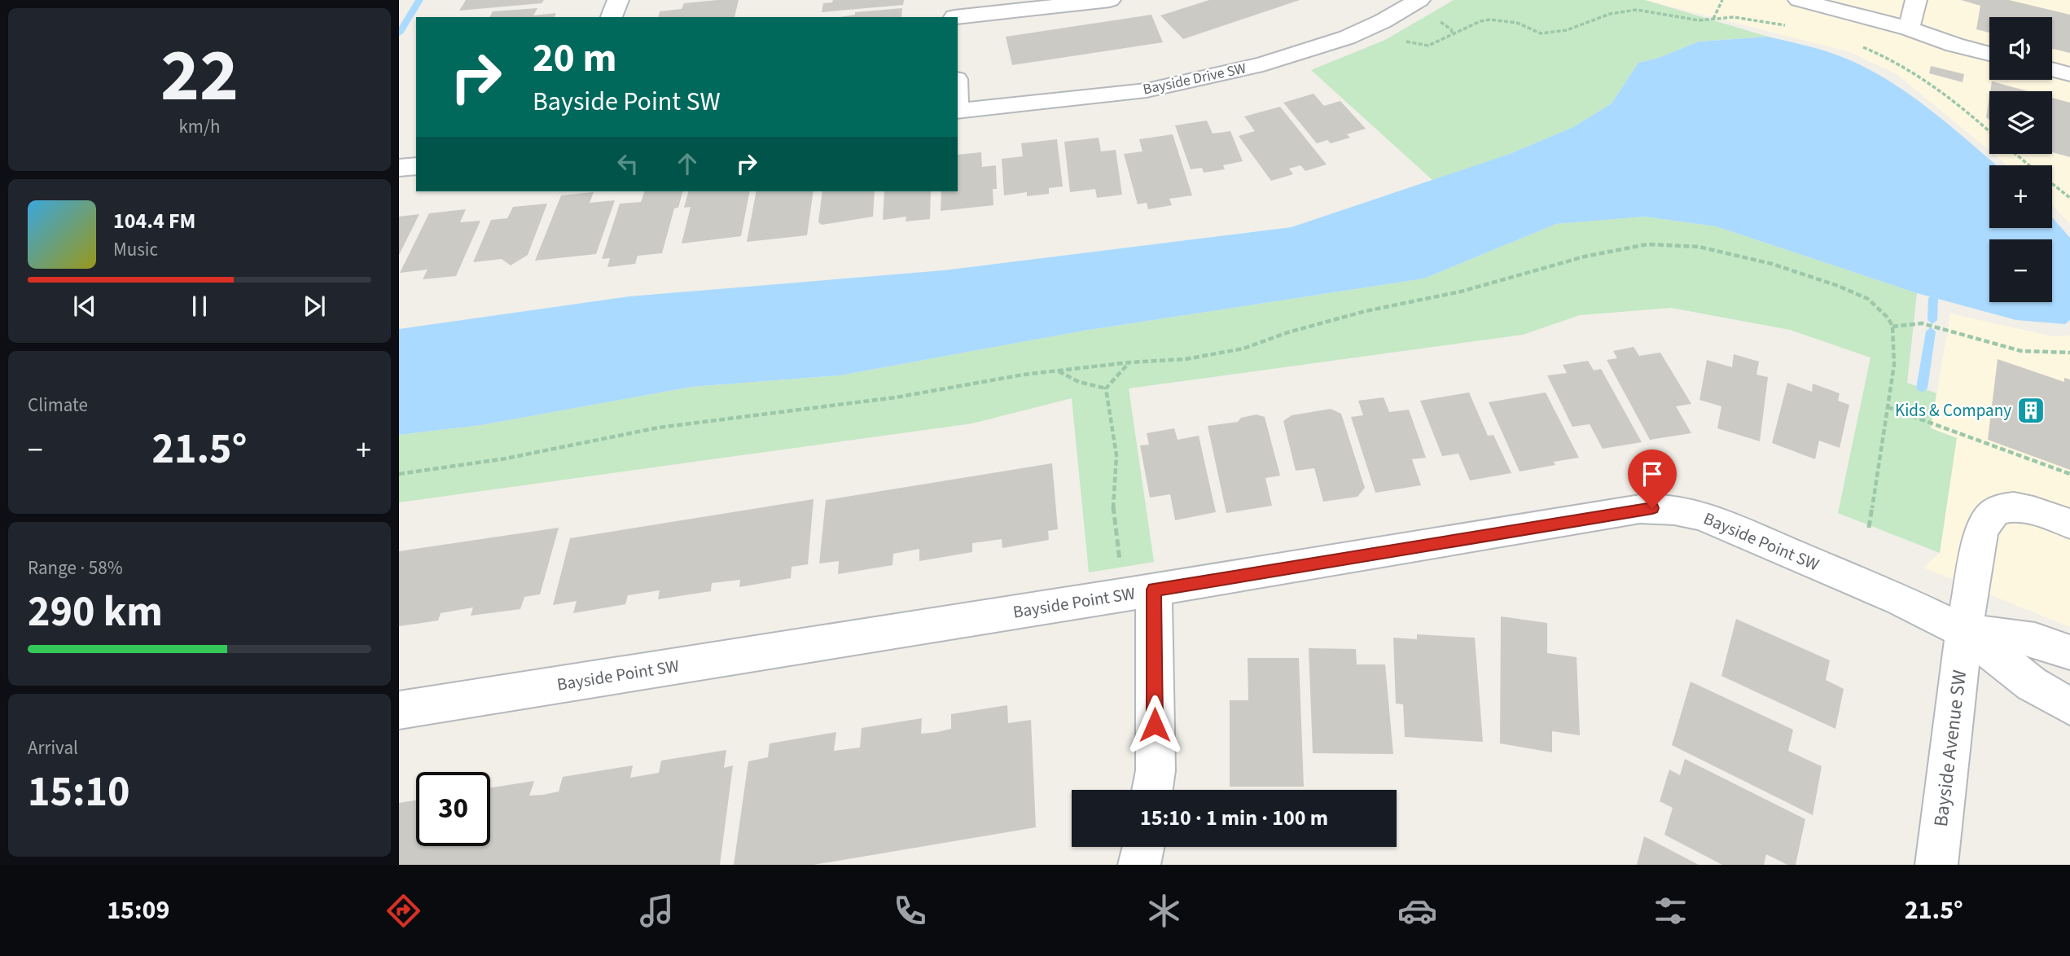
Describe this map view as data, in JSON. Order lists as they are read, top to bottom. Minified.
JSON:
{"streets":{"street":["Bayside Drive SW","Bayside Point SW","Bayside Avenue SW"]},"crossings":[["Bayside Point SW","Bayside Avenue SW"]],"places":{"building":["Kids & Company"]},"page":{"tile":[["22","km/h"],"Climate",["Range · 58%","290 km"],["Arrival","15:10"]],"map_buttons":["+","−"],"turn":["20 m","Bayside Point SW"],"song":["104.4 FM","Music"],"heat":["−","21.5°","+"],"limit":"30","trip":"15:10 · 1 min · 100 m","tabs":["15:09","21.5°"]}}
